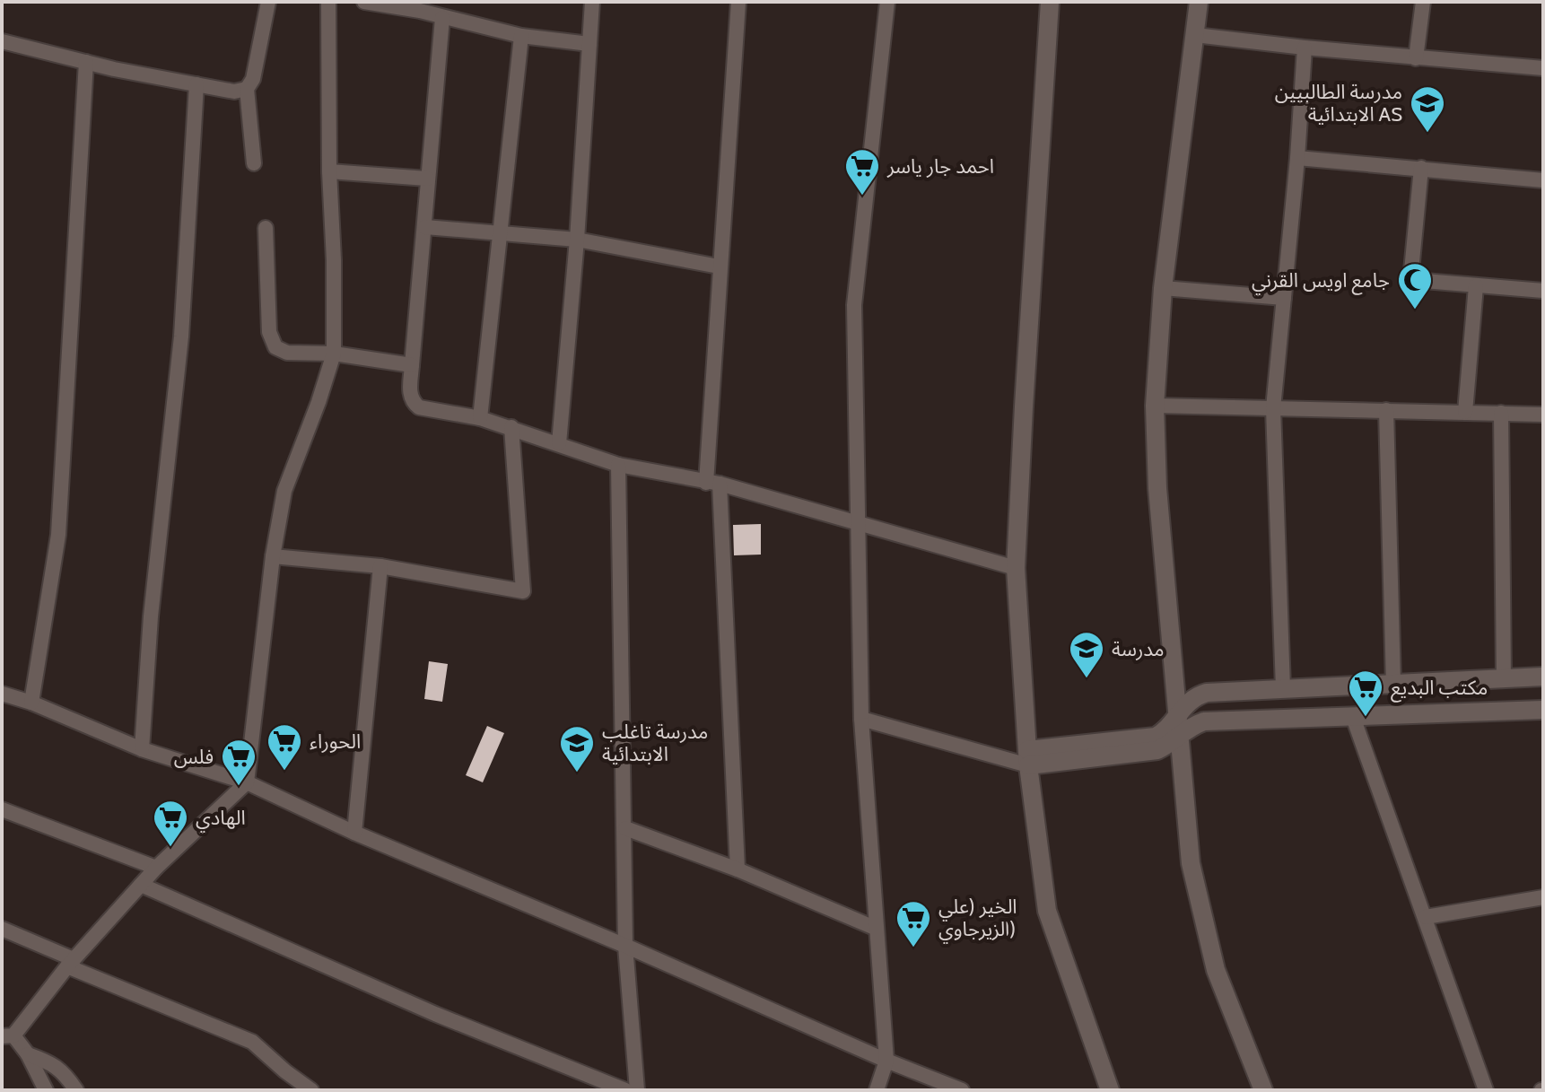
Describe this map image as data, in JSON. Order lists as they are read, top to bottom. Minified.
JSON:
{"places":{"school or university":["مدرسة الطالبيين الابتدائية AS","مدرسة","مدرسة تاغلب الابتدائية"],"supermarket":["احمد جار ياسر","مكتب البديع","الحوراء","فلس","الهادي","الخير (علي الزيرجاوي)"],"mosque":["جامع اويس القرني"]}}
